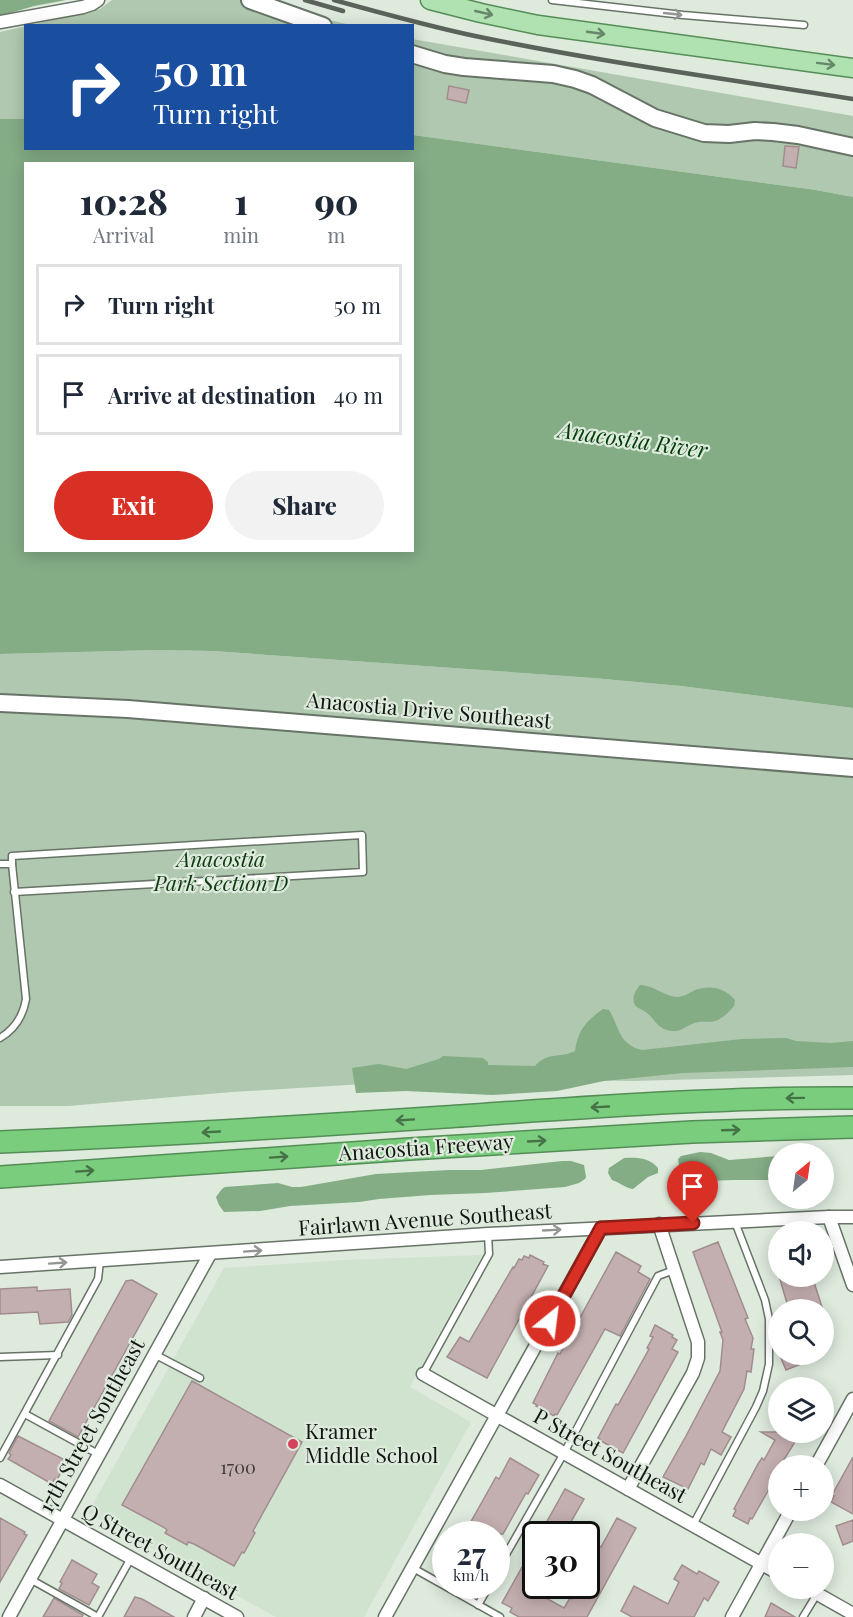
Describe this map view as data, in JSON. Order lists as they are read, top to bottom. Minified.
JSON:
{"streets":{"highway":["Anacostia Freeway"],"street":["Anacostia Drive Southeast","Fairlawn Avenue Southeast","17th Street Southeast","P Street Southeast","Q Street Southeast"]},"crossings":[["Fairlawn Avenue Southeast","17th Street Southeast"],["17th Street Southeast","Q Street Southeast"]],"one_way":["Fairlawn Avenue Southeast"],"water":["Anacostia River"],"parks":["Anacostia Park Section D"],"places":["Kramer Middle School"],"house_numbers":["1700"],"north":"top right","page":{"turn":["50 m","Turn right"],"eta":["10:28","Arrival","1","min","90","m"],"list":[{"name":"Turn right","value":"50 m"},{"name":"Arrive at destination","value":"40 m"}],"buttons":["Exit","Share"],"map_buttons":["+","−"],"speed":"27 km/h","limit":"30"}}
